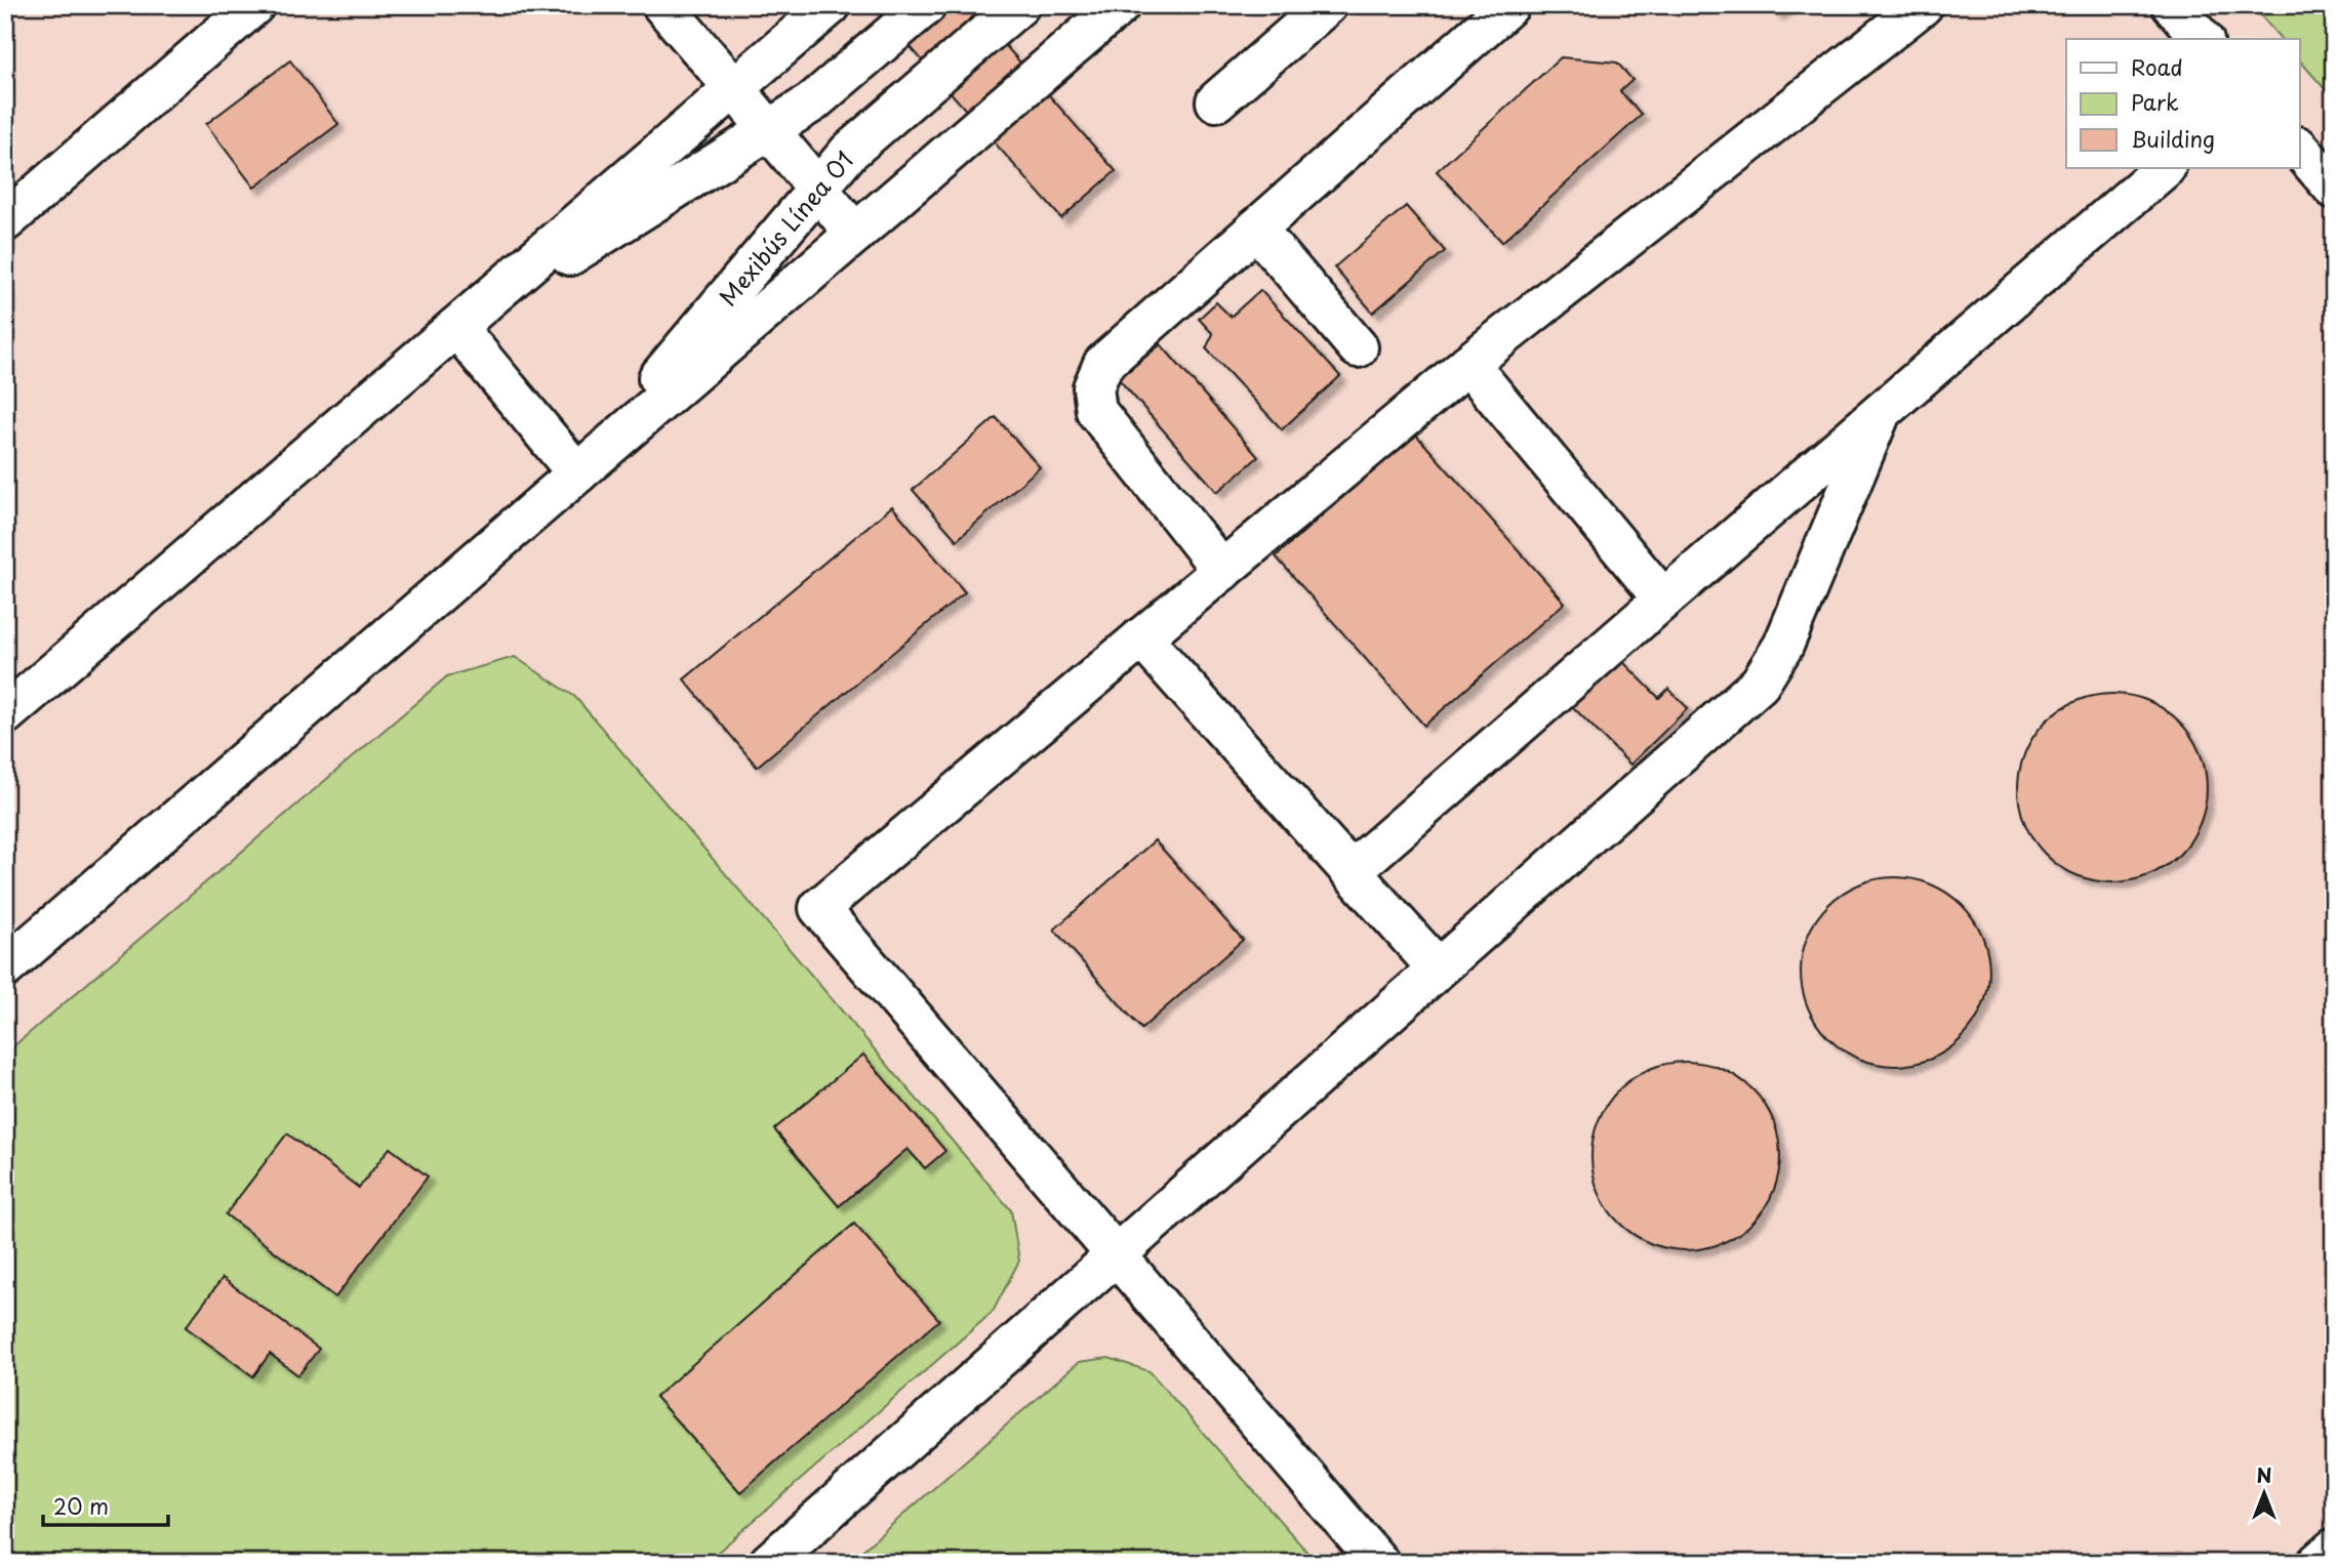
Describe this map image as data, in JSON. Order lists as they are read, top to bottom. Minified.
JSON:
{"streets":{"street":["Mexibús Línea 01"]},"legend":["Road","Park","Building"],"scale_bar":"20 m","north":"top"}
